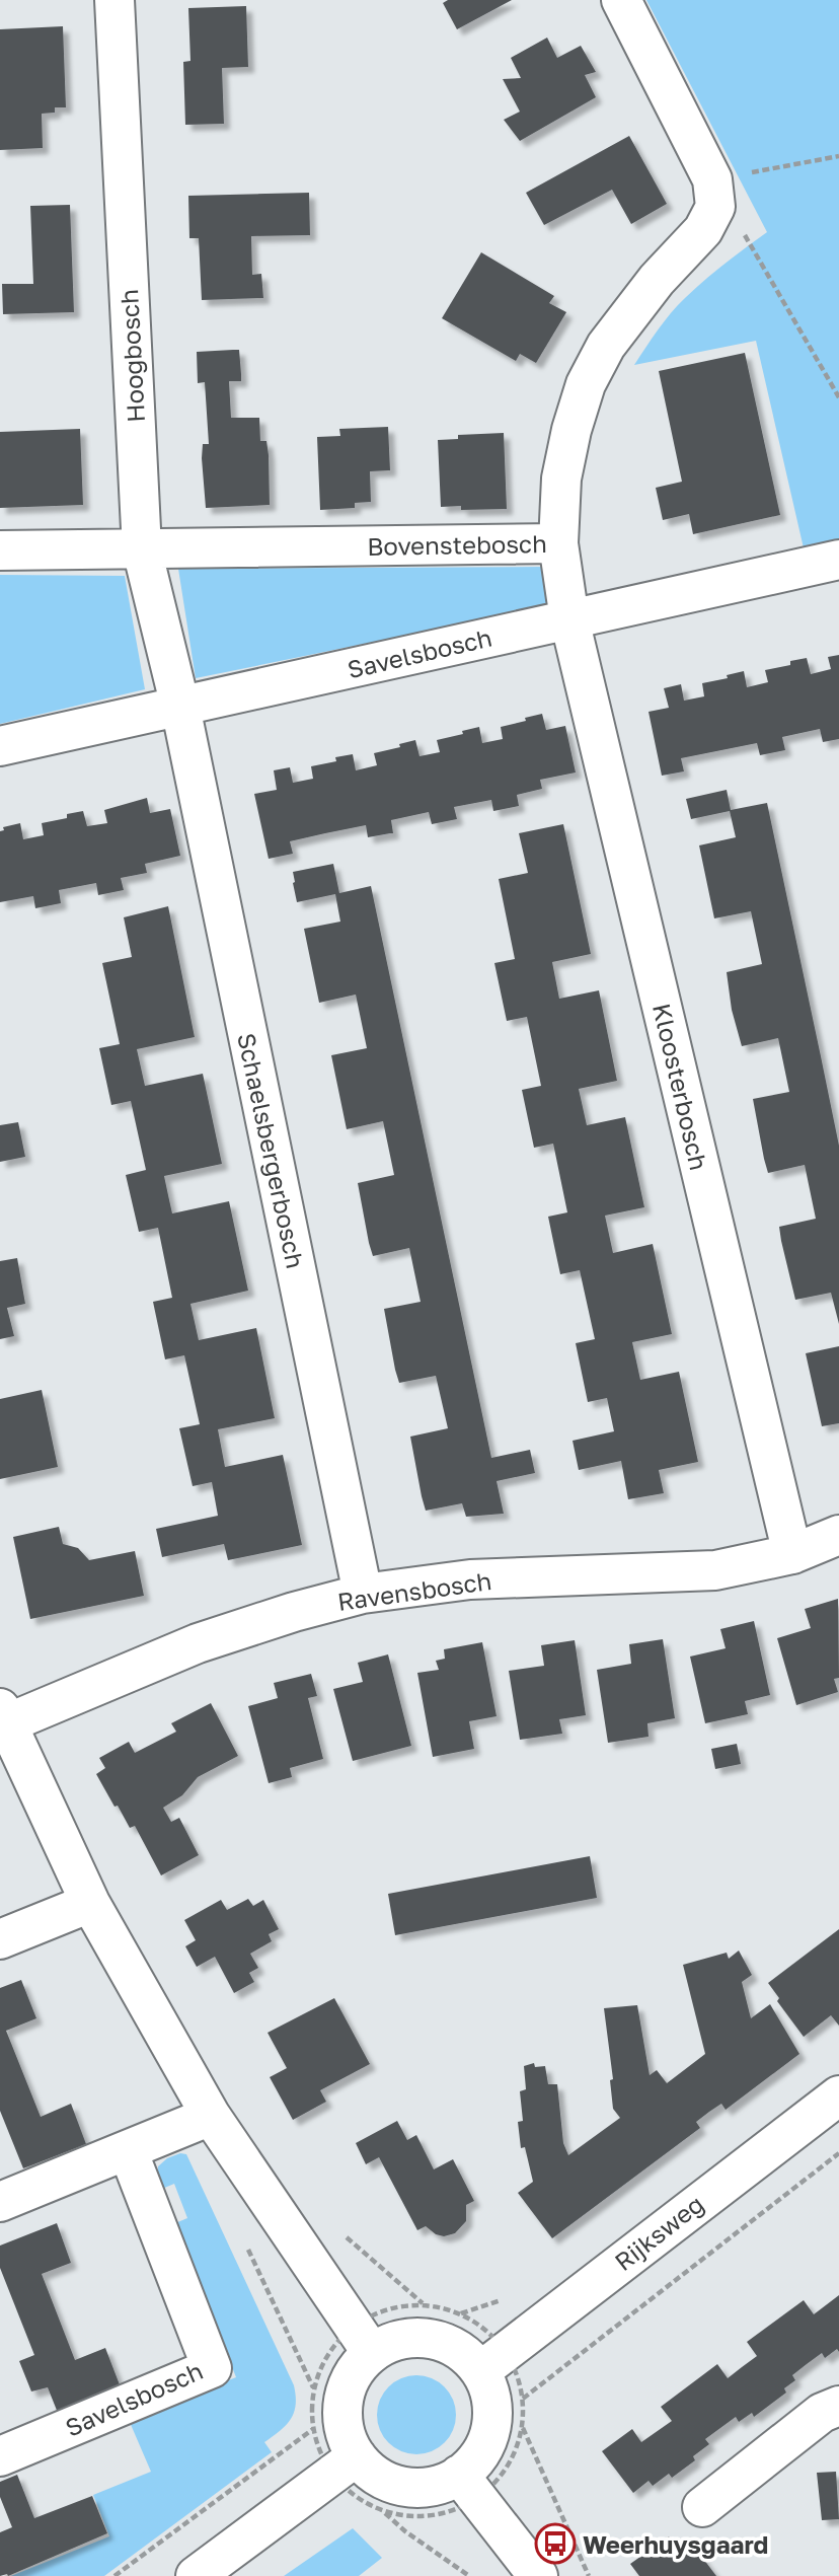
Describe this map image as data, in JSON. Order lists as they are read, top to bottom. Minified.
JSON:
{"streets":{"street":["Hoogbosch","Bovenstebosch","Savelsbosch","Kloosterbosch","Schaelsbergerbosch","Ravensbosch","Rijksweg"]},"crossings":[["Hoogbosch","Bovenstebosch"],["Hoogbosch","Savelsbosch"],["Hoogbosch","Schaelsbergerbosch"],["Bovenstebosch","Kloosterbosch"],["Savelsbosch","Kloosterbosch"],["Savelsbosch","Schaelsbergerbosch"],["Kloosterbosch","Ravensbosch"],["Schaelsbergerbosch","Ravensbosch"]],"places":{"bus stop":["Weerhuysgaard"]}}
